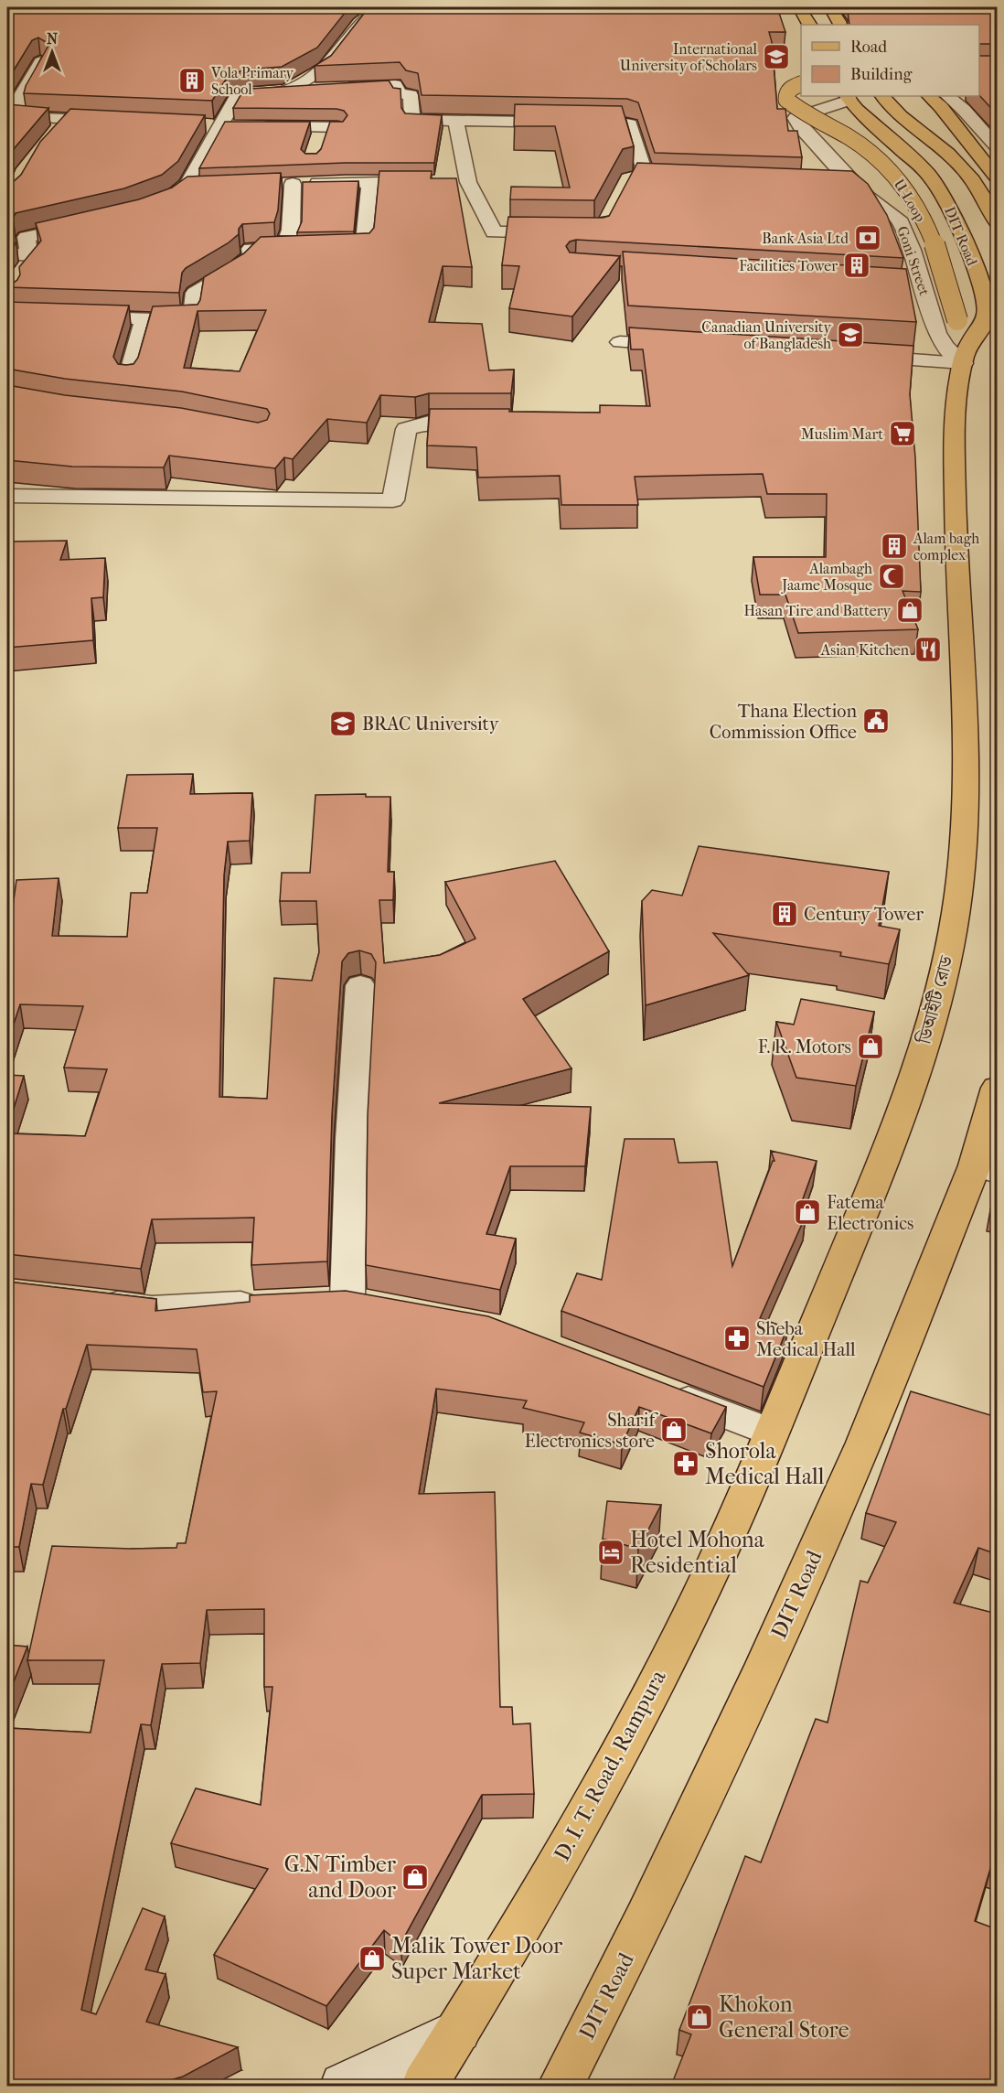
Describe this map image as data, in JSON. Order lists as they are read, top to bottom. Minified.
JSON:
{"streets":{"main road":["U-Loop","DIT Road","D. I. T. Road, Rampura"],"street":["Goni Street"]},"crossings":[["U-Loop","DIT Road"],["DIT Road","Goni Street"],["DIT Road","D. I. T. Road, Rampura"]],"places":{"school or university":["International University of Scholars","Canadian University of Bangladesh","BRAC University"],"building":["Vola Primary School","Facilities Tower","Alam bagh complex","Century Tower"],"bank":["Bank Asia Ltd"],"supermarket":["Muslim Mart"],"mosque":["Alambagh Jaame Mosque"],"shop":["Hasan Tire and Battery","F. R. Motors","Fatema Electronics","Sharif Electronics store","G.N Timber and Door","Malik Tower Door Super Market","Khokon General Store"],"restaurant":["Asian Kitchen"],"public building":["Thana Election Commission Office"],"pharmacy":["Sheba Medical Hall","Shorola Medical Hall"],"hotel":["Hotel Mohona Residential"]},"legend":["Road","Building"],"north":"top"}
